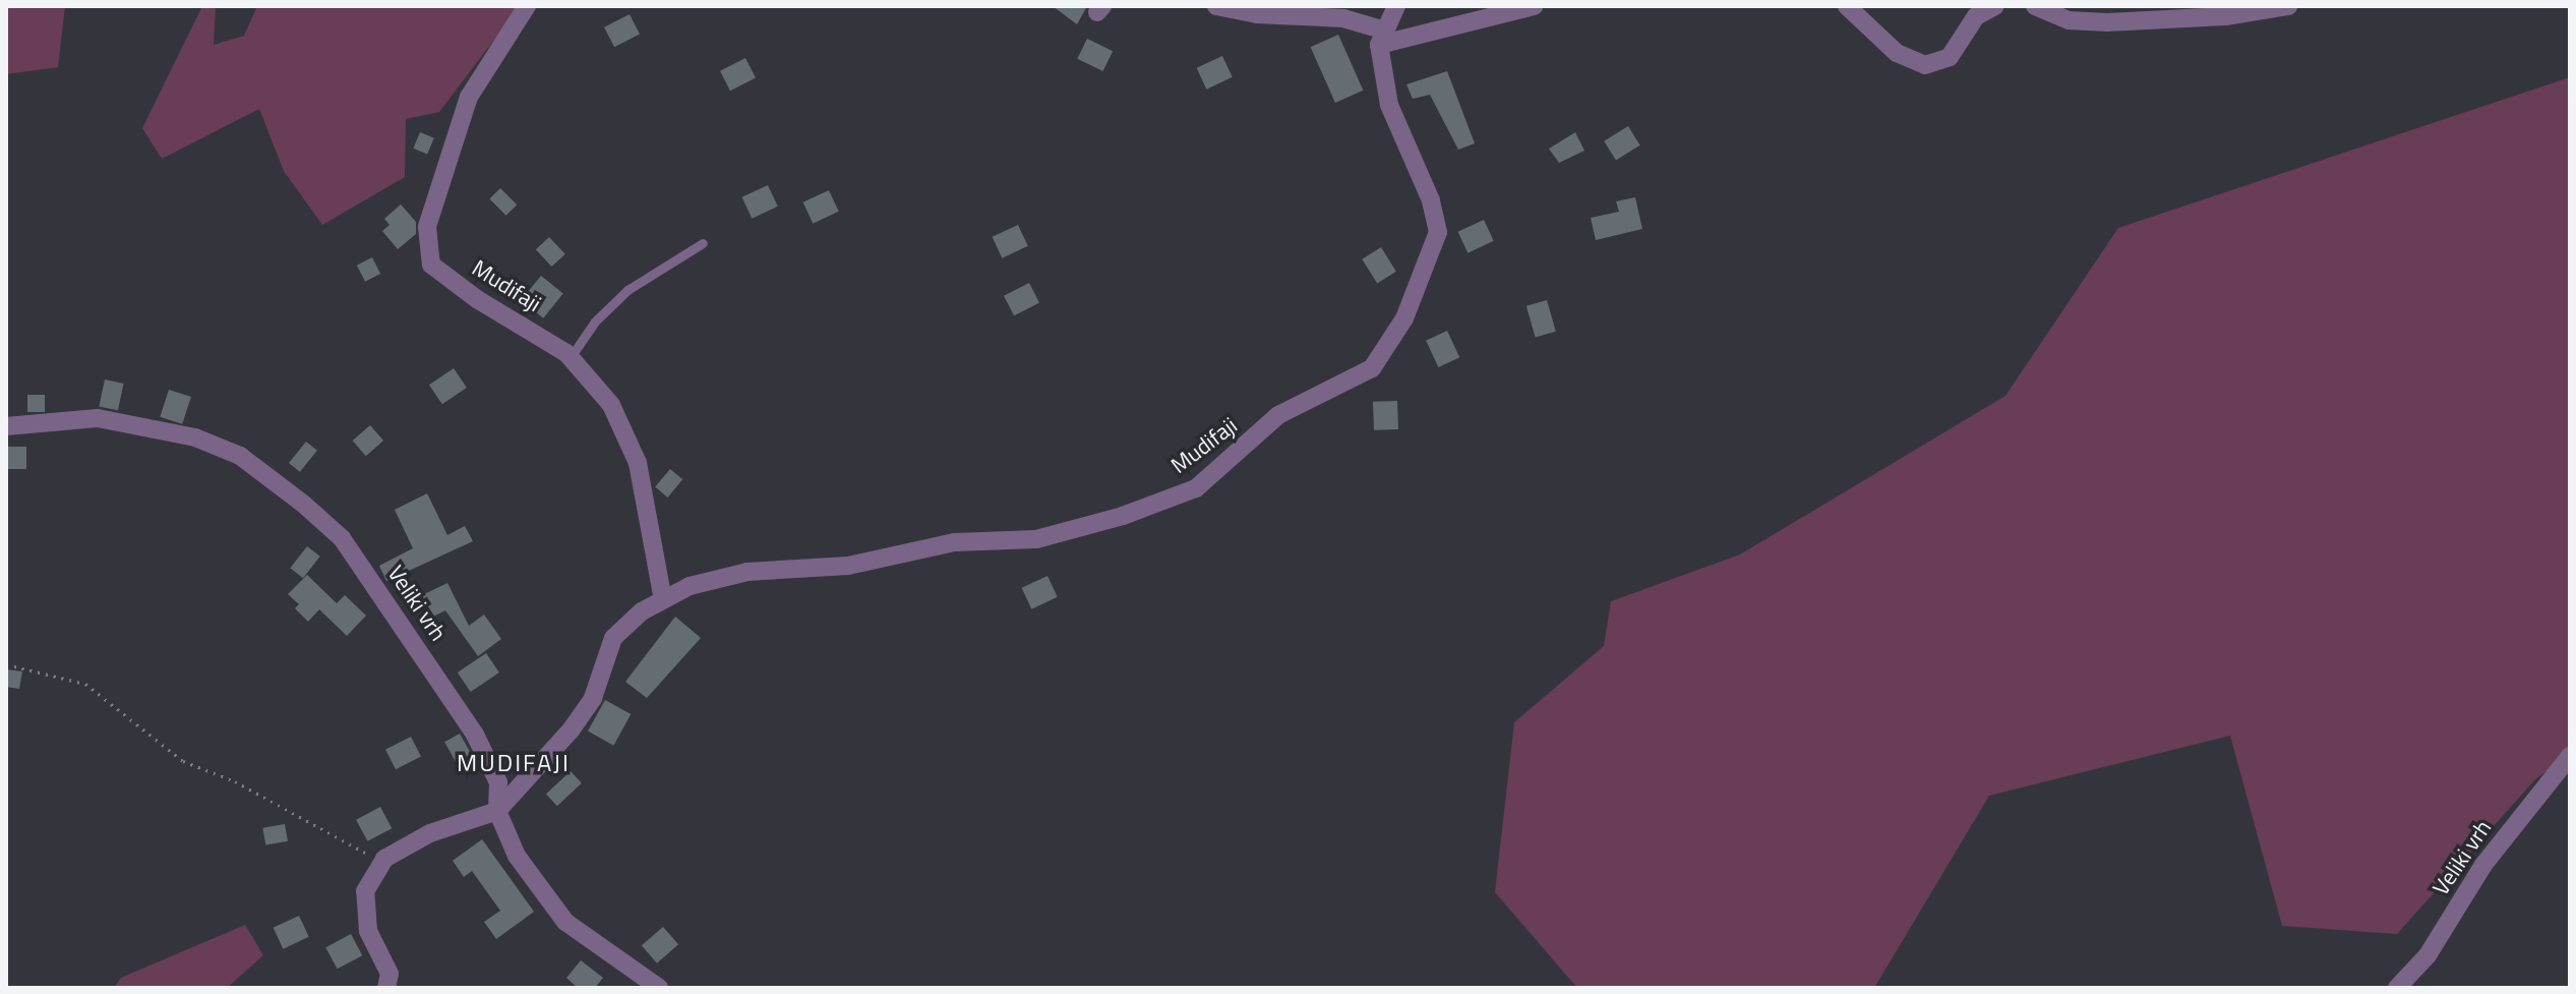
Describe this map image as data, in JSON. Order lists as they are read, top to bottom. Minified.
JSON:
{"streets":{"street":["Mudifaji","Veliki vrh"]},"crossings":[["Mudifaji","Veliki vrh"]],"districts":["MUDIFAJI"]}
